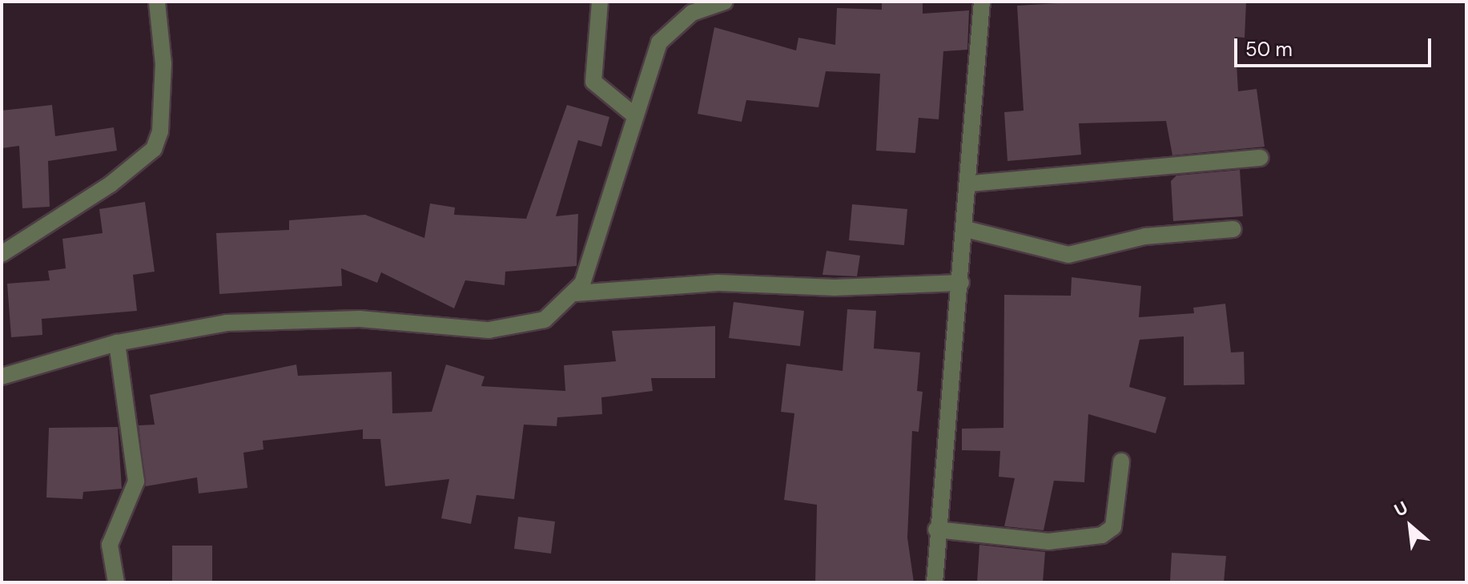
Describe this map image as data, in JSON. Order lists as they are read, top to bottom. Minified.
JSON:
{"scale_bar":"50 m","north":"top left"}
